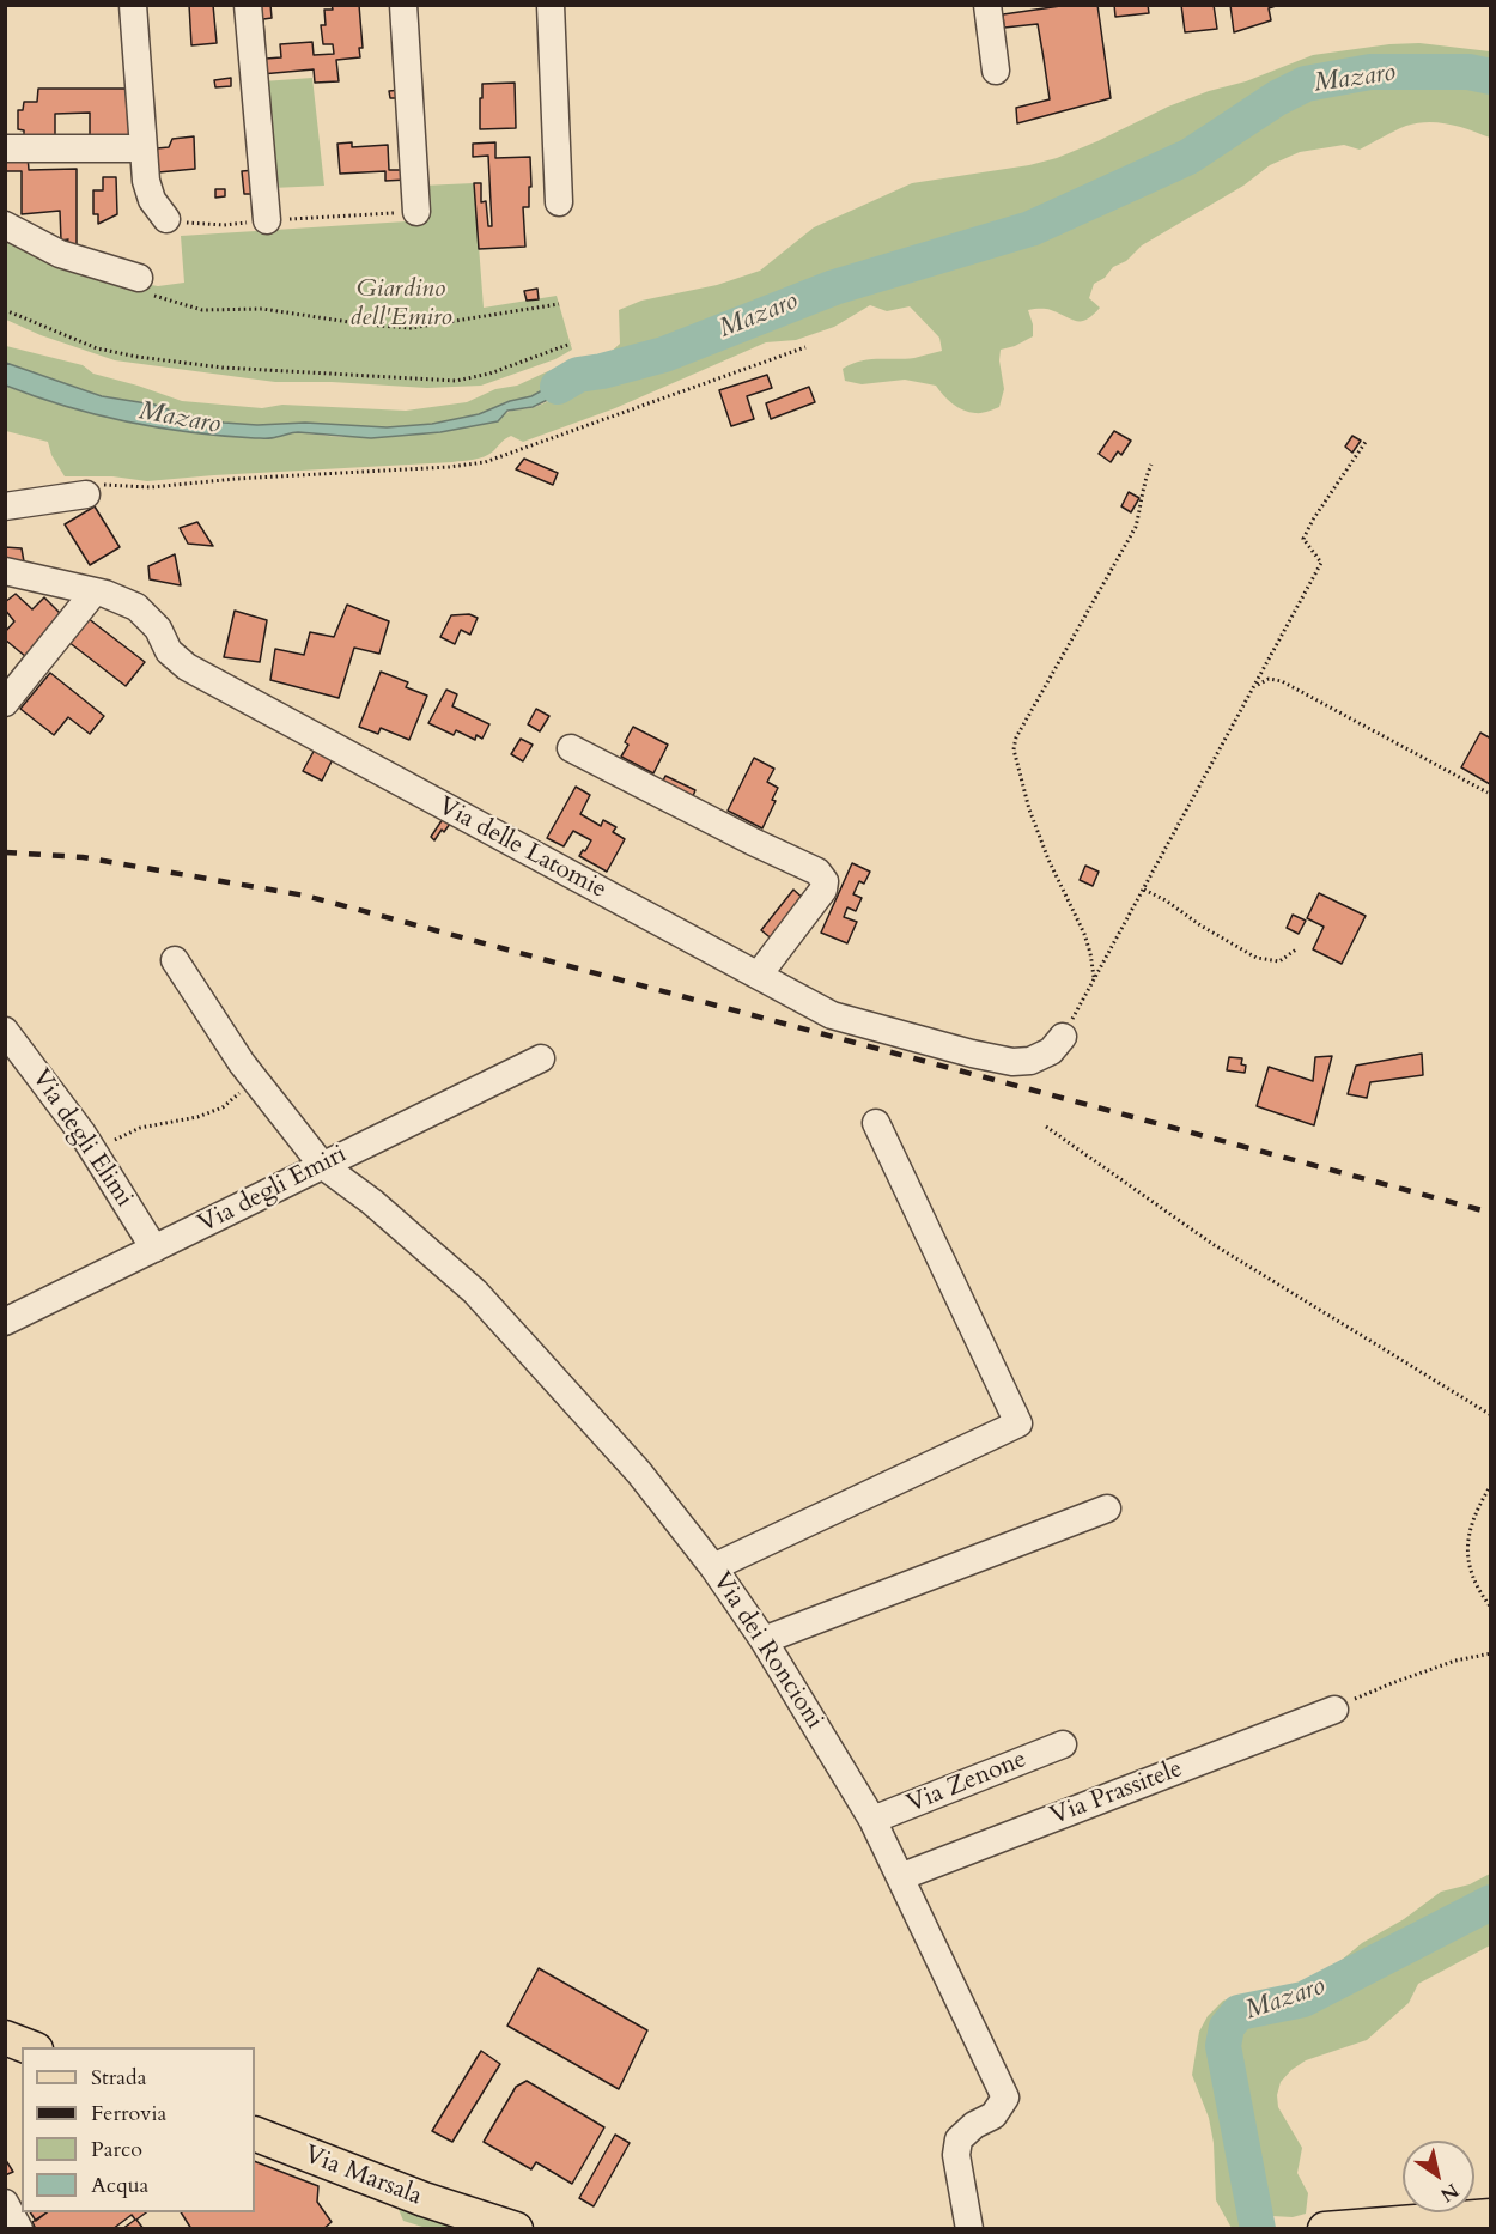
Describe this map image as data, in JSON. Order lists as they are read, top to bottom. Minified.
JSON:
{"streets":{"main road":["Via Marsala"],"street":["Via delle Latomie","Via degli Elimi","Via degli Emiri","Via dei Roncioni","Via Zenone","Via Prassitele"]},"crossings":[["Via degli Elimi","Via degli Emiri"],["Via degli Emiri","Via dei Roncioni"],["Via dei Roncioni","Via Zenone"],["Via dei Roncioni","Via Prassitele"]],"water":["Mazaro"],"parks":["Giardino dell'Emiro"],"legend":["Strada","Ferrovia","Parco","Acqua"],"north":"bottom right"}
